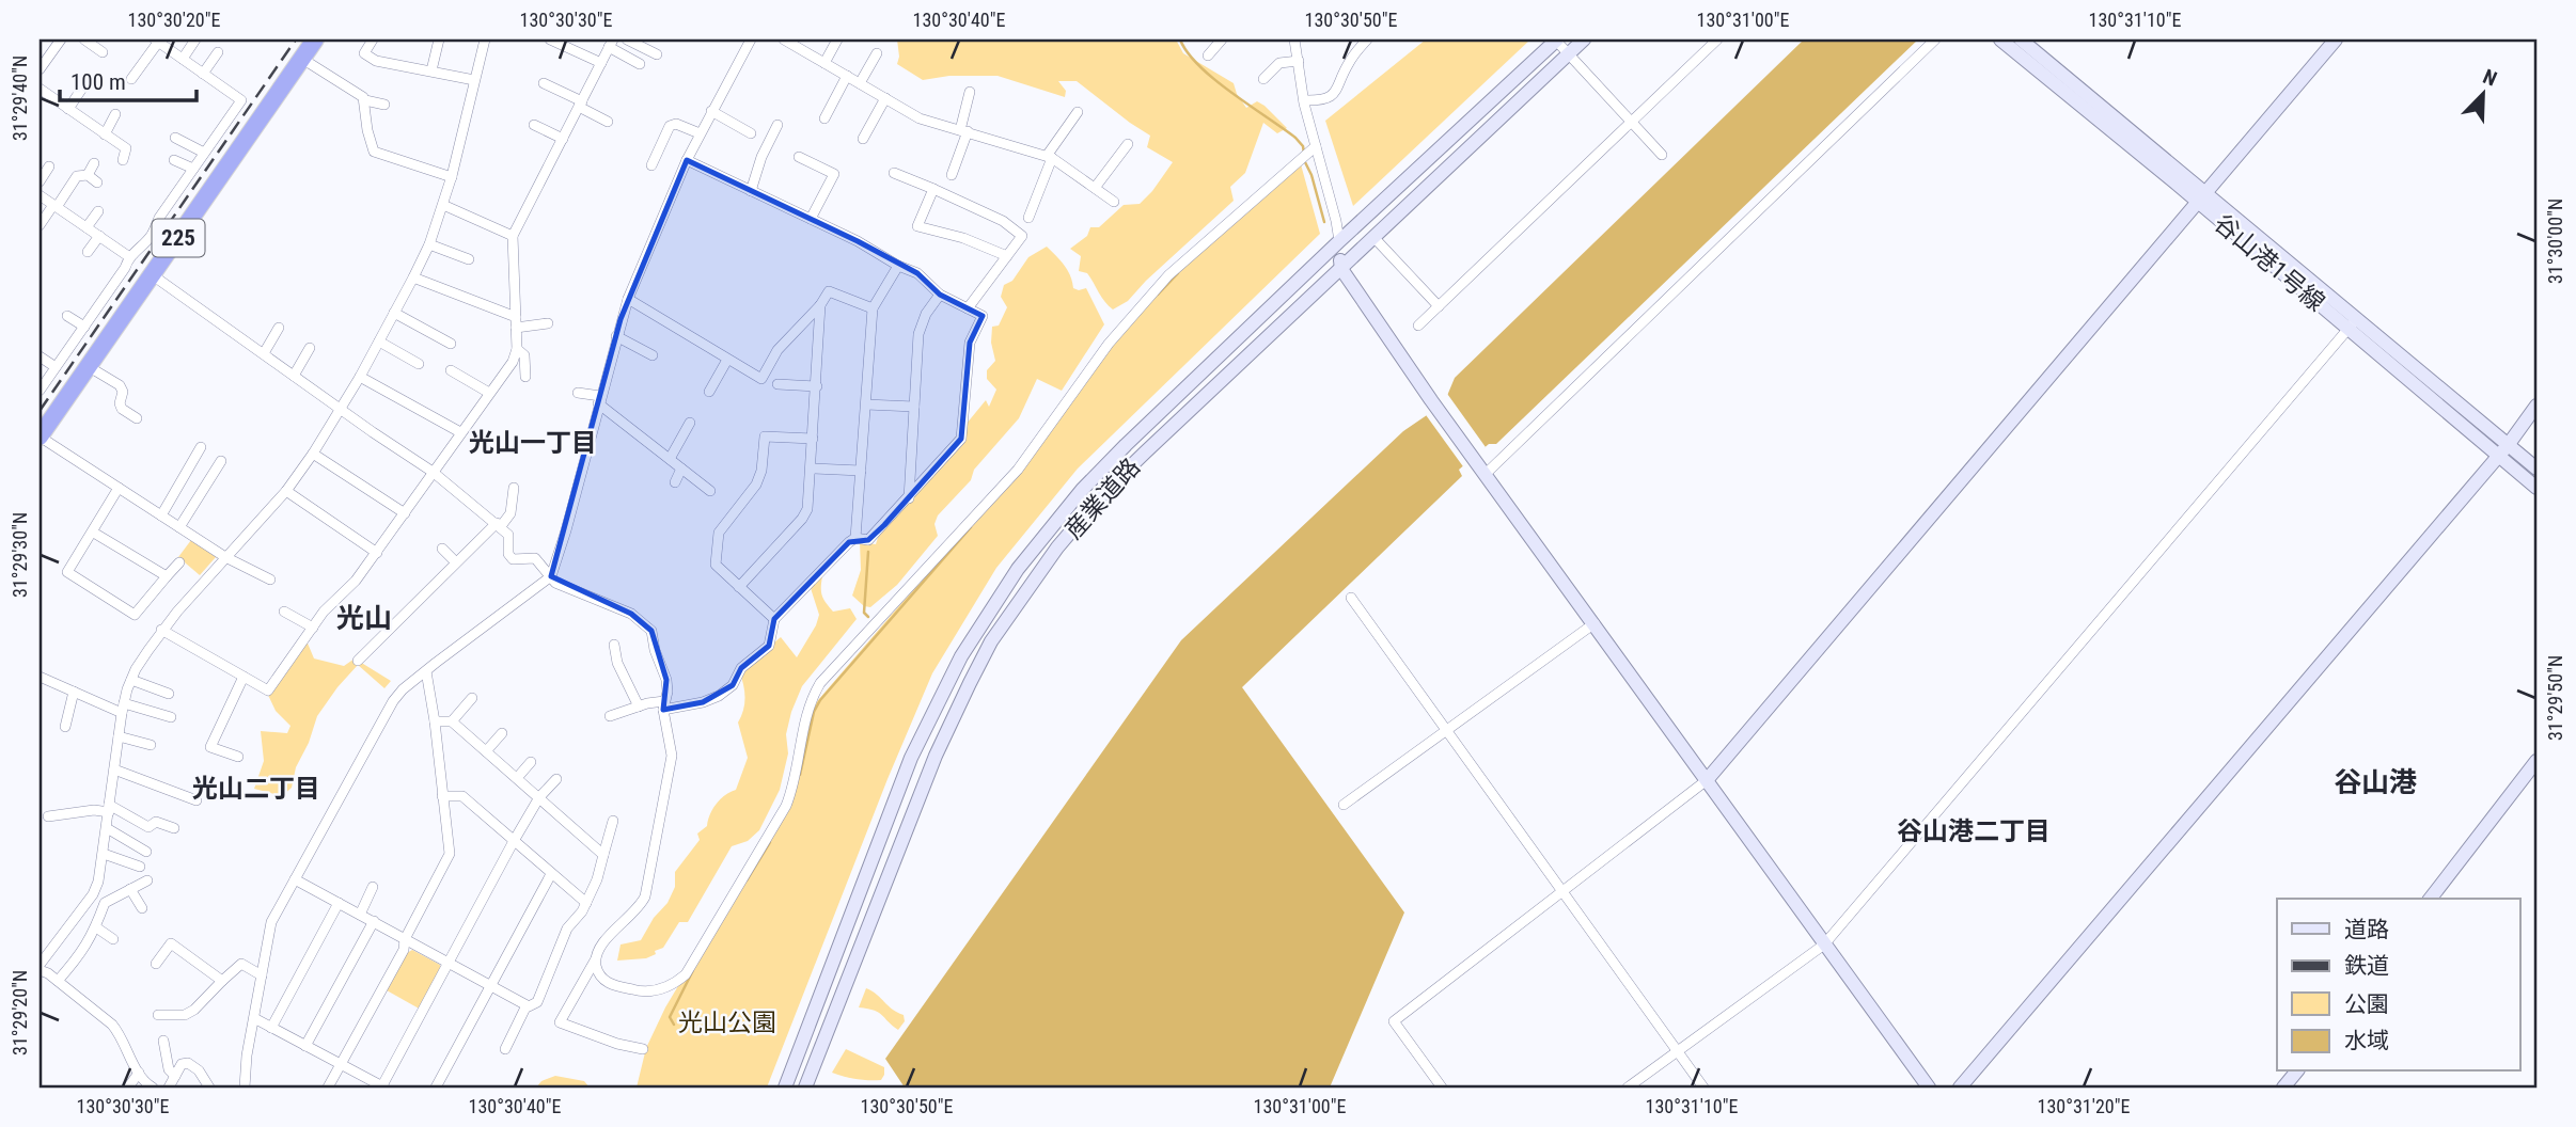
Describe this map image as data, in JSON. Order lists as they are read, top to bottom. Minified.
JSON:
{"streets":{"highway":["225"],"street":["谷山港1号線","産業道路"]},"districts":["光山一丁目","光山","谷山港","光山二丁目","谷山港二丁目"],"parks":["光山公園"],"legend":["道路","鉄道","公園","水域"],"scale_bar":"100 m","north":"top right","coordinates":["130°30'20\"E","130°30'30\"E","130°30'40\"E","130°30'50\"E","130°31'00\"E","130°31'10\"E","31°29'40\"N","31°30'00\"N","31°29'30\"N","31°29'50\"N","31°29'20\"N","130°31'20\"E"]}
